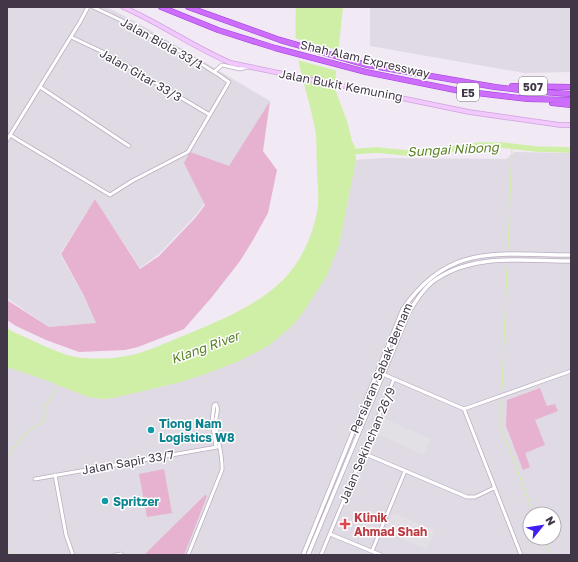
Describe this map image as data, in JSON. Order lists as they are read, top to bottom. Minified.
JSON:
{"streets":{"highway":["Shah Alam Expressway","507","E5"],"main road":["Jalan Bukit Kemuning"],"street":["Jalan Biola 33/1","Jalan Gitar 33/3","Persiaran Sabak Bernam","Jalan Sekinchan 26/9","Jalan Sapir 33/7"]},"crossings":[["Jalan Biola 33/1","Jalan Gitar 33/3"],["Shah Alam Expressway","507"]],"water":["Sungai Nibong","Klang River"],"places":{"other":["Tiong Nam Logistics W8","Spritzer"],"health":["Klinik Ahmad Shah"]},"north":"top right"}
